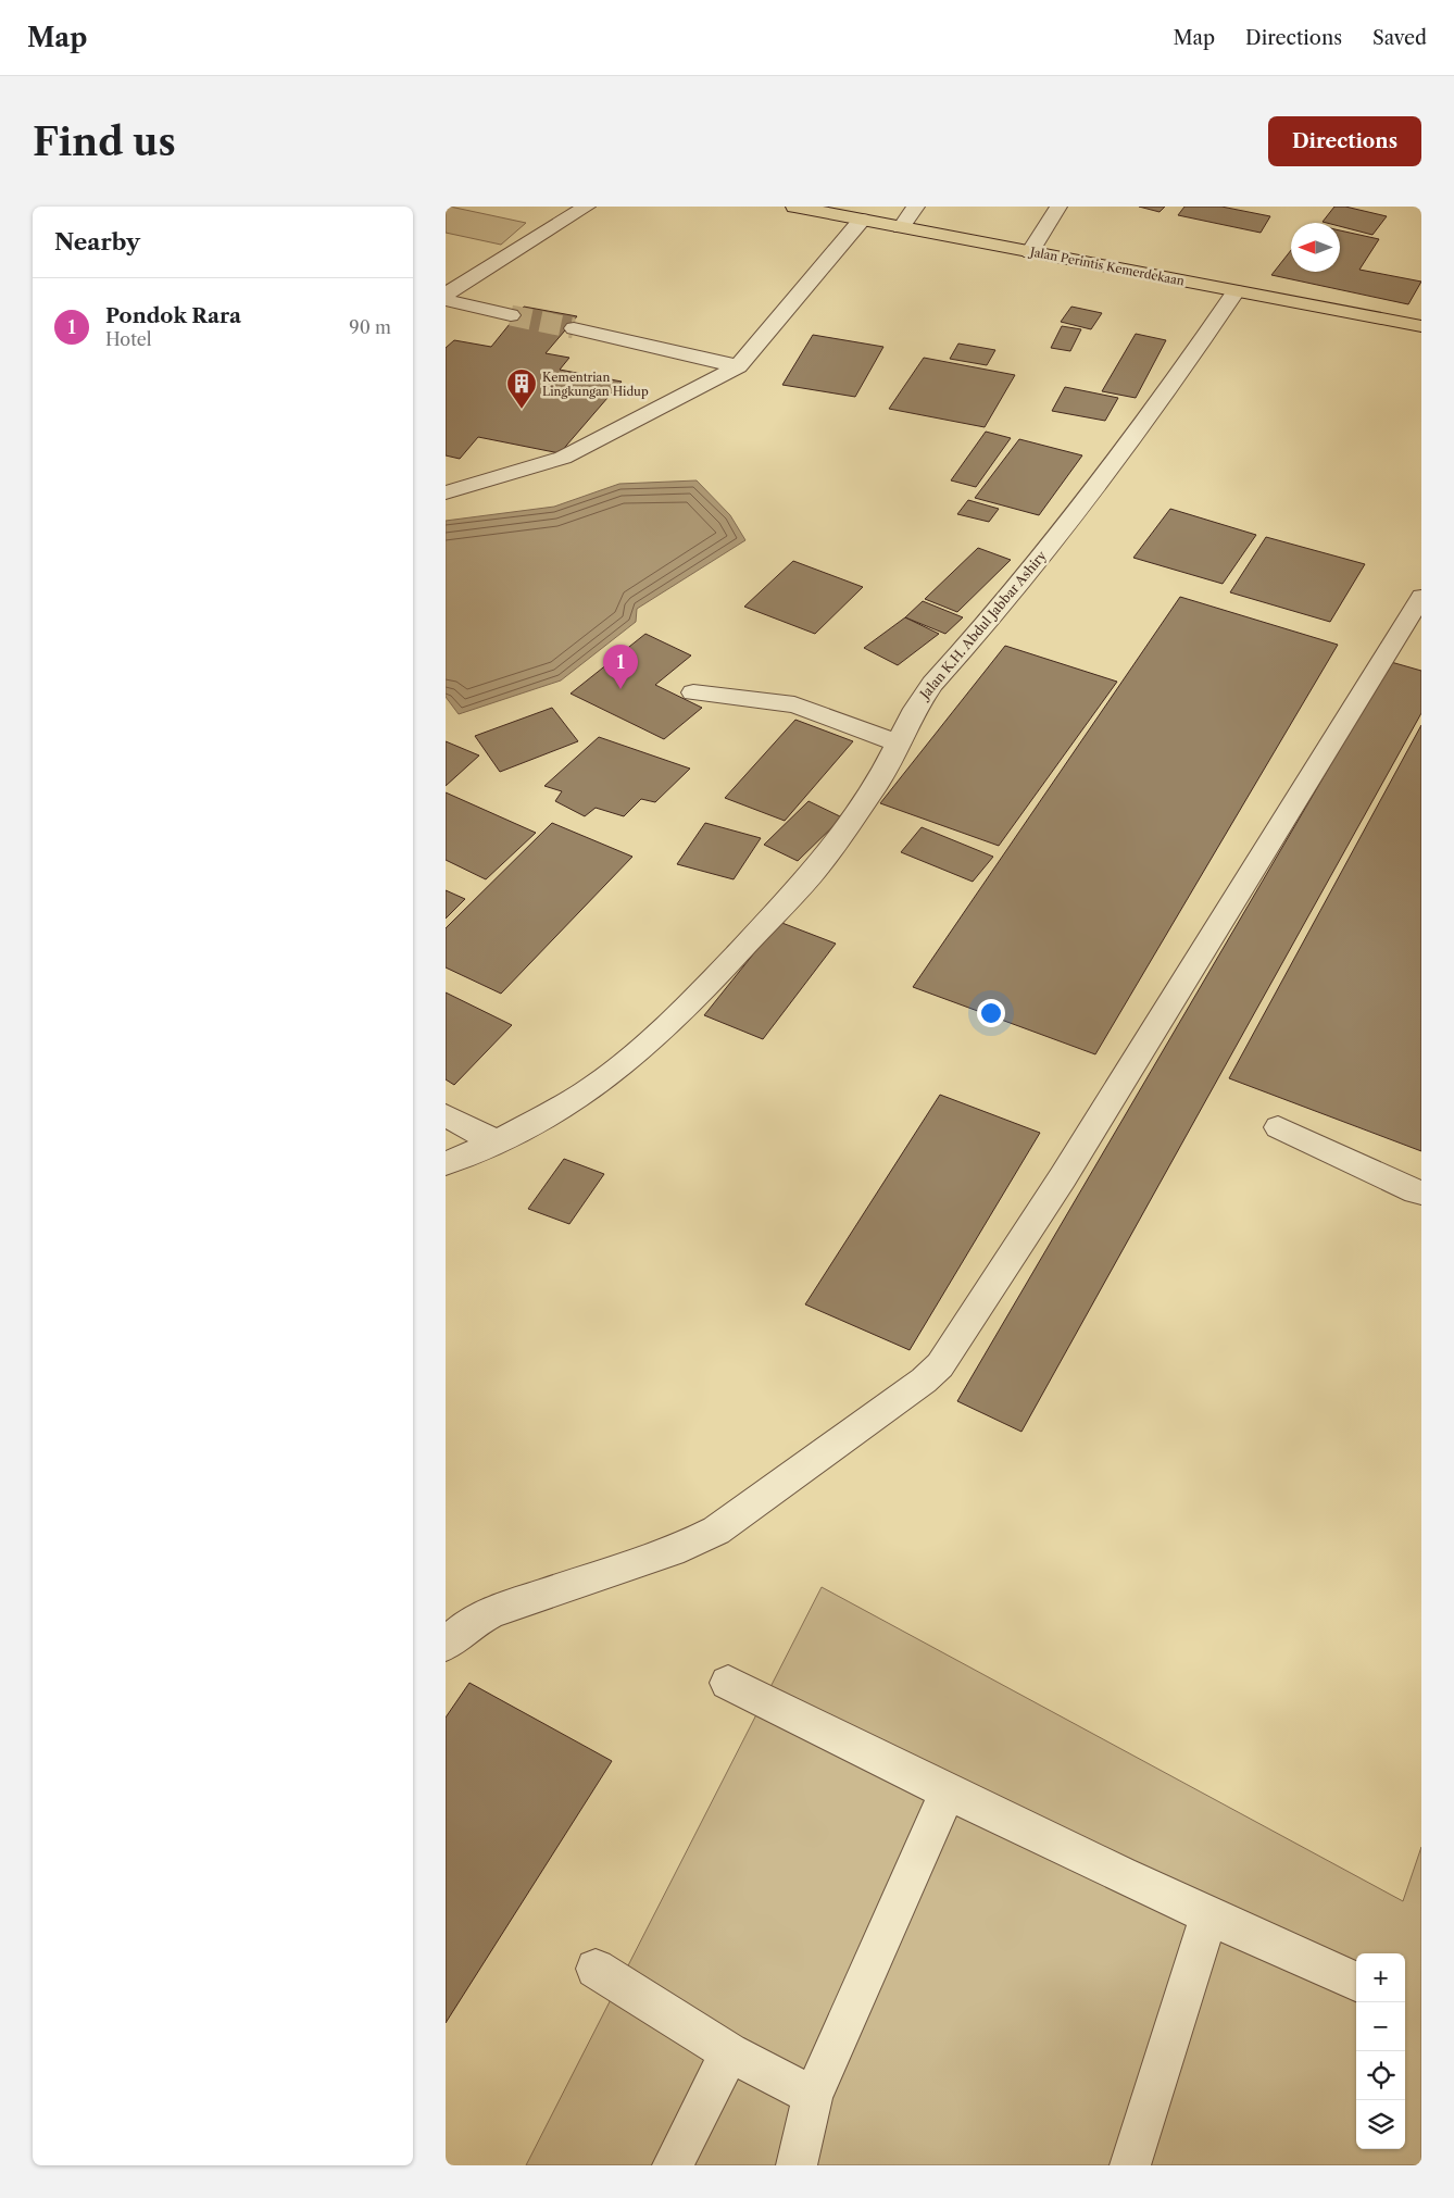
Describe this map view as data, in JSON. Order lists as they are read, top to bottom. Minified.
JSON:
{"streets":{"highway":["Jalan Perintis Kemerdekaan"],"street":["Jalan K.H. Abdul Jabbar Ashiry"]},"crossings":[["Jalan Perintis Kemerdekaan","Jalan K.H. Abdul Jabbar Ashiry"]],"places":{"building":["Kementrian Lingkungan Hidup"]},"north":"left","page":{"header":"Map","nav":["Map","Directions","Saved"],"buttons":"Directions","title":"Find us","heading":"Nearby","list":[{"mark":"1","name":"Pondok Rara","note":"Hotel","value":"90 m"}],"pins":"1","map_buttons":["+","−"]}}
